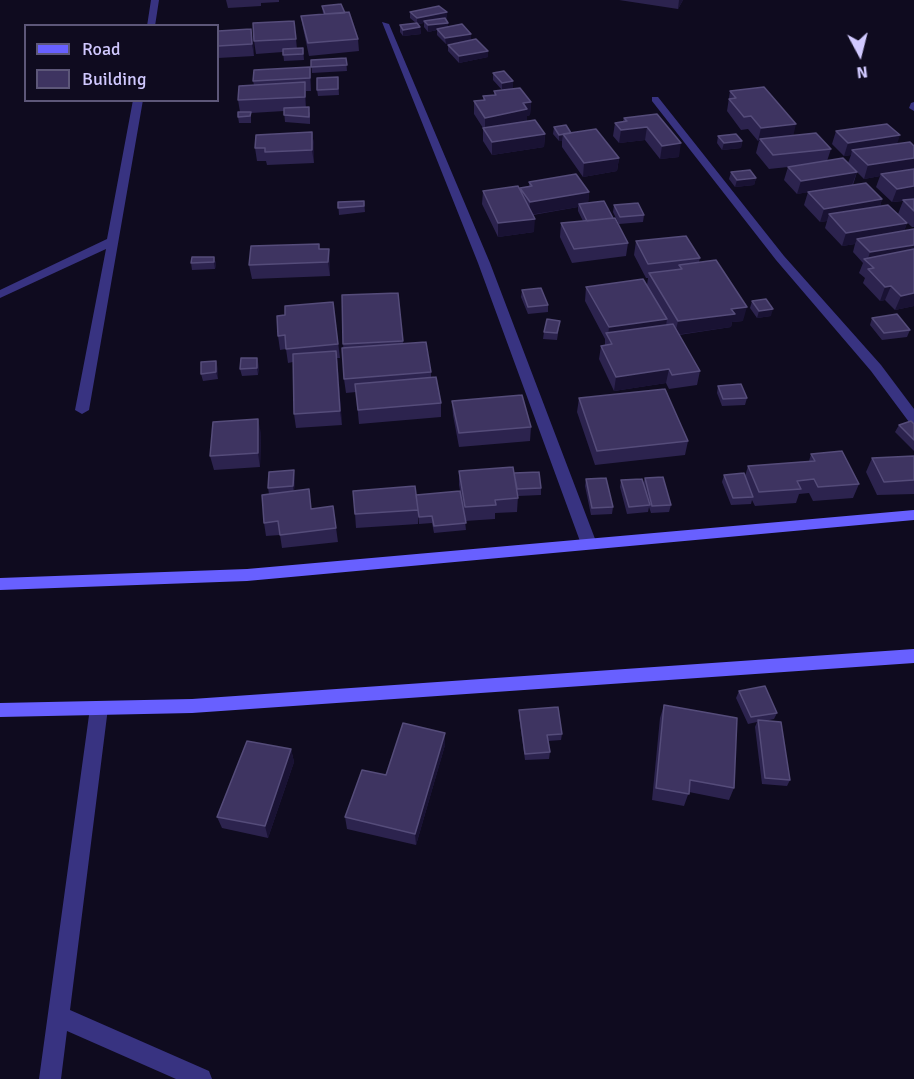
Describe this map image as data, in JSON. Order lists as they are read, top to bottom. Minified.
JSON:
{"legend":["Road","Building"],"north":"bottom"}
